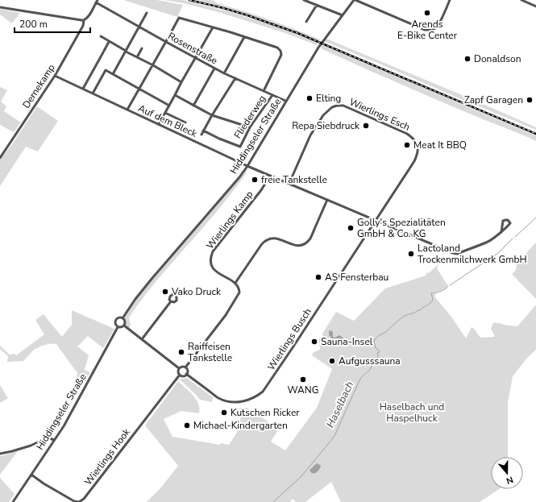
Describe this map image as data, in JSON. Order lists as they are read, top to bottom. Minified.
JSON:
{"streets":{"street":["Rosenstraße","Dernekamp","Wierlings Esch","Fliederweg","Auf dem Bleck","Hiddingseler Straße","Wierlings Kamp","Wierlings Busch","Wierlings Hook"]},"crossings":[["Rosenstraße","Dernekamp"],["Rosenstraße","Fliederweg"],["Rosenstraße","Hiddingseler Straße"],["Dernekamp","Auf dem Bleck"],["Wierlings Esch","Wierlings Busch"],["Auf dem Bleck","Hiddingseler Straße"],["Hiddingseler Straße","Wierlings Hook"],["Wierlings Busch","Wierlings Hook"]],"water":["Haselbach"],"parks":["Haselbach und Haspelhuck"],"places":["Arends E-Bike Center","Donaldson","Elting","Zapf Garagen","Repa Siebdruck","Meat It BBQ","freie Tankstelle","Golly's Spezialitäten GmbH & Co. KG","Lactoland Trockenmilchwerk GmbH","AS Fensterbau","Vako Druck","Sauna-Insel","Raiffeisen Tankstelle","Aufgusssauna","WANG","Kutschen Ricker","Michael-Kindergarten"],"scale_bar":"200 m","north":"bottom"}
